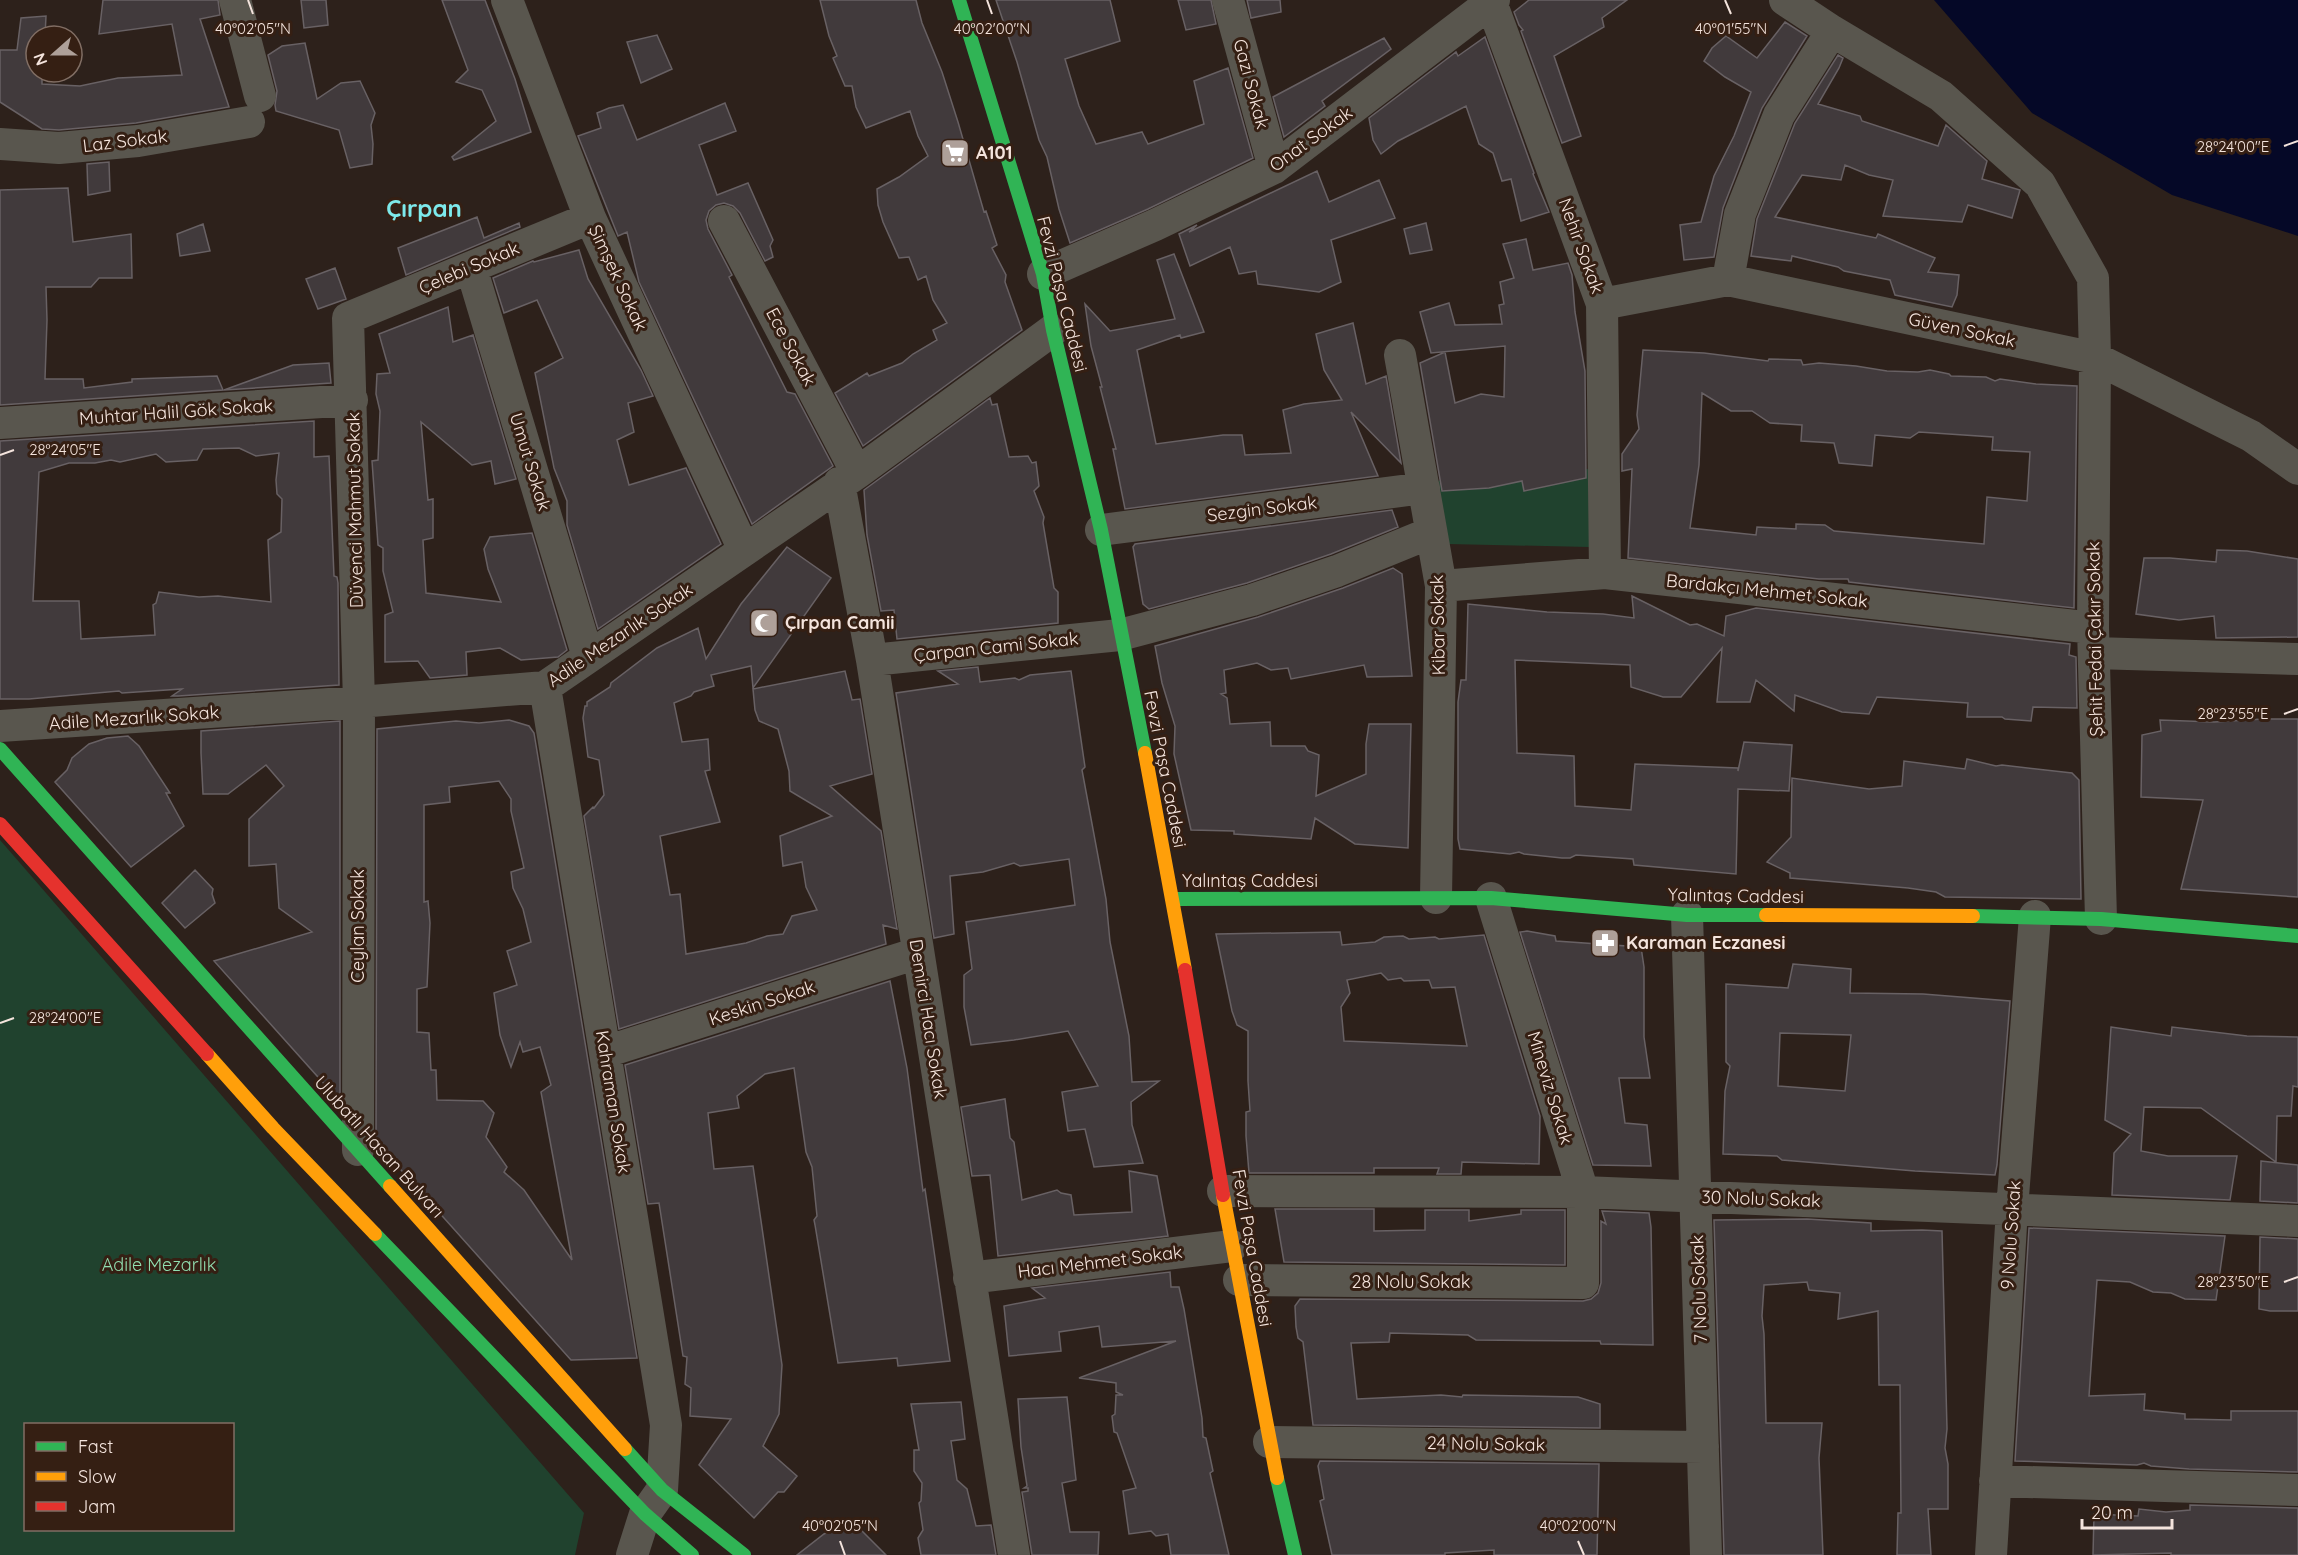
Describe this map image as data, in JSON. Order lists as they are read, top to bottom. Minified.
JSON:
{"streets":{"main road":["Fevzi Paşa Caddesi","Yalıntaş Caddesi","Ulubatlı Hasan Bulvarı"],"street":["Gazi Sokak","Onat Sokak","Laz Sokak","Nehir Sokak","Çelebi Sokak","Şimşek Sokak","Güven Sokak","Ece Sokak","Muhtar Halil Gök Sokak","Umut Sokak","Sezgin Sokak","Düvenci Mahmut Sokak","Bardakçı Mehmet Sokak","Kibar Sokak","Adile Mezarlık Sokak","Şehit Fedai Çakır Sokak","Çarpan Cami Sokak","Ceylan Sokak","Keskin Sokak","Demirci Hacı Sokak","Mineviz Sokak","Kahraman Sokak","30 Nolu Sokak","9 Nolu Sokak","Hacı Mehmet Sokak","28 Nolu Sokak","7 Nolu Sokak","24 Nolu Sokak"]},"crossings":[["Gazi Sokak","Onat Sokak"],["Onat Sokak","Nehir Sokak"],["Onat Sokak","Fevzi Paşa Caddesi"],["Nehir Sokak","Güven Sokak"],["Nehir Sokak","Bardakçı Mehmet Sokak"],["Çelebi Sokak","Şimşek Sokak"],["Çelebi Sokak","Umut Sokak"],["Çelebi Sokak","Düvenci Mahmut Sokak"],["Şimşek Sokak","Adile Mezarlık Sokak"],["Fevzi Paşa Caddesi","Sezgin Sokak"],["Fevzi Paşa Caddesi","Adile Mezarlık Sokak"],["Fevzi Paşa Caddesi","Çarpan Cami Sokak"],["Fevzi Paşa Caddesi","Yalıntaş Caddesi"],["Fevzi Paşa Caddesi","30 Nolu Sokak"],["Fevzi Paşa Caddesi","Hacı Mehmet Sokak"],["Fevzi Paşa Caddesi","28 Nolu Sokak"],["Fevzi Paşa Caddesi","24 Nolu Sokak"],["Güven Sokak","Şehit Fedai Çakır Sokak"],["Ece Sokak","Adile Mezarlık Sokak"],["Ece Sokak","Demirci Hacı Sokak"],["Muhtar Halil Gök Sokak","Düvenci Mahmut Sokak"],["Umut Sokak","Adile Mezarlık Sokak"],["Sezgin Sokak","Kibar Sokak"],["Düvenci Mahmut Sokak","Adile Mezarlık Sokak"],["Düvenci Mahmut Sokak","Ceylan Sokak"],["Bardakçı Mehmet Sokak","Kibar Sokak"],["Bardakçı Mehmet Sokak","Şehit Fedai Çakır Sokak"],["Kibar Sokak","Yalıntaş Caddesi"],["Adile Mezarlık Sokak","Ceylan Sokak"],["Adile Mezarlık Sokak","Demirci Hacı Sokak"],["Adile Mezarlık Sokak","Kahraman Sokak"],["Şehit Fedai Çakır Sokak","Yalıntaş Caddesi"],["Çarpan Cami Sokak","Demirci Hacı Sokak"],["Yalıntaş Caddesi","Mineviz Sokak"],["Yalıntaş Caddesi","9 Nolu Sokak"],["Yalıntaş Caddesi","7 Nolu Sokak"],["Ceylan Sokak","Ulubatlı Hasan Bulvarı"],["Keskin Sokak","Demirci Hacı Sokak"],["Keskin Sokak","Kahraman Sokak"],["Demirci Hacı Sokak","Hacı Mehmet Sokak"],["Mineviz Sokak","30 Nolu Sokak"],["Mineviz Sokak","28 Nolu Sokak"],["Kahraman Sokak","Ulubatlı Hasan Bulvarı"],["30 Nolu Sokak","9 Nolu Sokak"],["30 Nolu Sokak","7 Nolu Sokak"],["7 Nolu Sokak","24 Nolu Sokak"]],"districts":["Çırpan"],"parks":["Adile Mezarlık"],"places":{"supermarket":["A101"],"mosque":["Çırpan Camii"],"pharmacy":["Karaman Eczanesi"]},"legend":["Fast","Slow","Jam"],"scale_bar":"20 m","north":"left","coordinates":["40°02'05\"N","40°02'00\"N","40°01'55\"N","28°24'00\"E","28°24'05\"E","28°23'55\"E","28°23'50\"E"]}
